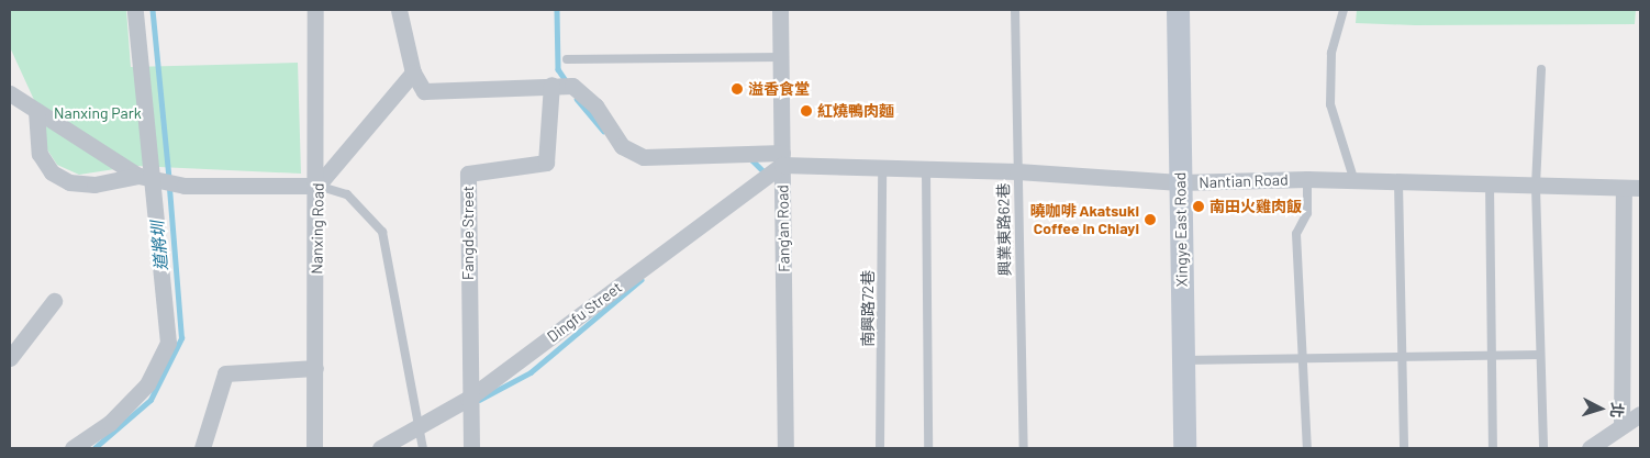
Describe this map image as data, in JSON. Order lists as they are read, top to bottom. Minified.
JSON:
{"streets":{"street":["Nantian Road","Nanxing Road","Fang'an Road","Xingye East Road","Fangde Street","Dingfu Street"],"lane":["興業東路62巷","南興路72巷"]},"crossings":[["Nantian Road","Fang'an Road"],["Nantian Road","興業東路62巷"],["Nantian Road","Xingye East Road"],["Nantian Road","Fangde Street"],["Nantian Road","南興路72巷"],["Nantian Road","Dingfu Street"],["Fang'an Road","Dingfu Street"],["Fangde Street","Dingfu Street"]],"water":["道將圳"],"parks":["Nanxing Park"],"places":["溢香食堂","紅燒鴨肉麵","南田火雞肉飯","曉咖啡 Akatsuki Coffee in Chiayi"],"north":"right"}
